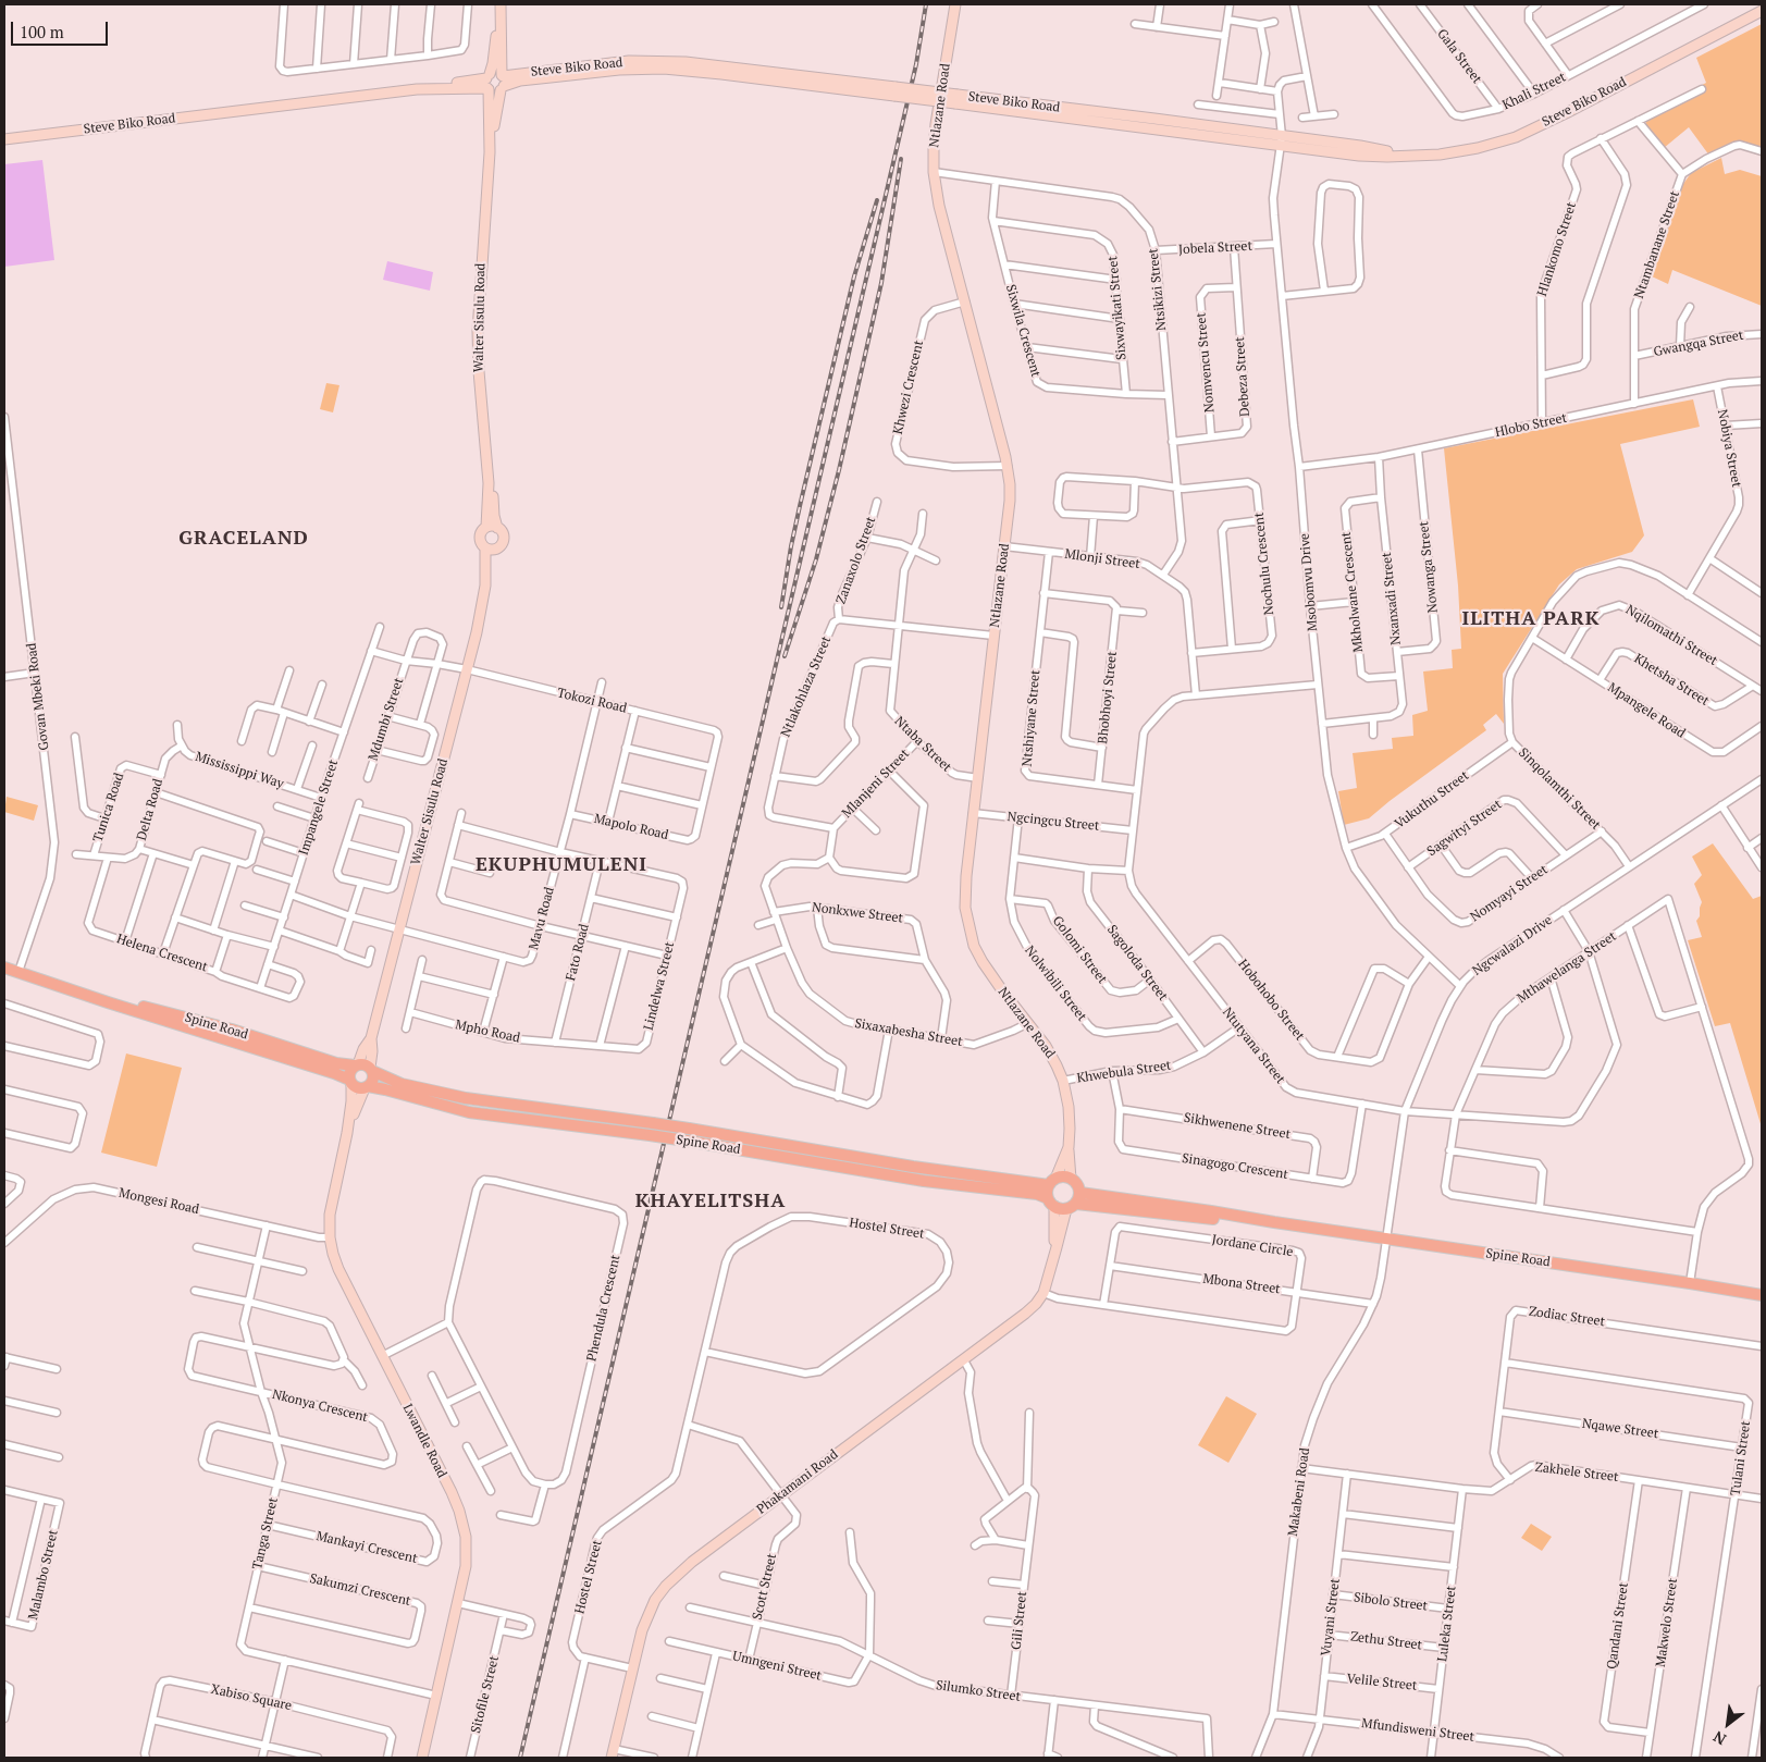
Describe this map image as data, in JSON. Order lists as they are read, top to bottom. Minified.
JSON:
{"streets":{"main road":["Spine Road"],"street":["Gala Street","Steve Biko Road","Khali Street","Ntlazane Road","Ntambanane Street","Jobela Street","Hlankomo Street","Ntsikizi Street","Sixwayikati Street","Walter Sisulu Road","Sixwila Crescent","Gwangqa Street","Nomvencu Street","Debeza Street","Khwezi Crescent","Hlobo Street","Nobiya Street","Mlonji Street","Zanaxolo Street","Nochulu Crescent","Nowanga Street","Msobomvu Drive","Mkholwane Crescent","Nxanxadi Street","Nqilomathi Street","Khetsha Street","Ntlakohlaza Street","Govan Mbeki Road","Bhobhoyi Street","Tokozi Road","Mpangele Road","Ntshiyane Street","Mdumbi Street","Ntaba Street","Mississippi Way","Mlanjeni Street","Sinqolamthi Street","Vukuthu Street","Tunica Road","Impangele Street","Delta Road","Ngcingcu Street","Mapolo Road","Sagwityi Street","Nomyayi Street","Nonkxwe Street","Mavu Road","Ngcwalazi Drive","Golomi Street","Fato Road","Helena Crescent","Sagoloda Street","Mthawelanga Street","Nolwibili Street","Lindelwa Street","Hobohobo Street","Mpho Road","Sixaxabesha Street","Ntutyana Street","Khwebula Street","Sikhwenene Street","Sinagogo Crescent","Mongesi Road","Hostel Street","Jordane Circle","Mbona Street","Phendula Crescent","Zodiac Street","Nkonya Crescent","Nqawe Street","Lwandle Road","Tulani Street","Zakhele Street","Phakamani Road","Makabeni Road","Tanga Street","Mankayi Crescent","Malambo Street","Scott Street","Sakumzi Crescent","Sibolo Street","Vuyani Street","Gili Street","Makwelo Street","Luleka Street","Qandani Street","Zethu Street","Umngeni Street","Velile Street","Silumko Street","Sitofile Street","Xabiso Square","Mfundisweni Street"]},"crossings":[["Gala Street","Khali Street"],["Steve Biko Road","Walter Sisulu Road"],["Steve Biko Road","Msobomvu Drive"],["Ntlazane Road","Ntsikizi Street"],["Ntlazane Road","Khwezi Crescent"],["Ntlazane Road","Mlonji Street"],["Ntlazane Road","Ntaba Street"],["Ntlazane Road","Ngcingcu Street"],["Ntlazane Road","Spine Road"],["Ntlazane Road","Sixaxabesha Street"],["Ntlazane Road","Khwebula Street"],["Ntlazane Road","Phakamani Road"],["Ntambanane Street","Gwangqa Street"],["Ntambanane Street","Hlobo Street"],["Jobela Street","Ntsikizi Street"],["Jobela Street","Debeza Street"],["Jobela Street","Msobomvu Drive"],["Hlankomo Street","Hlobo Street"],["Ntsikizi Street","Sixwila Crescent"],["Ntsikizi Street","Debeza Street"],["Ntsikizi Street","Mlonji Street"],["Ntsikizi Street","Nochulu Crescent"],["Sixwayikati Street","Sixwila Crescent"],["Walter Sisulu Road","Tokozi Road"],["Walter Sisulu Road","Mavu Road"],["Walter Sisulu Road","Spine Road"],["Walter Sisulu Road","Lwandle Road"],["Nomvencu Street","Debeza Street"],["Hlobo Street","Nobiya Street"],["Hlobo Street","Nowanga Street"],["Hlobo Street","Msobomvu Drive"],["Hlobo Street","Nxanxadi Street"],["Nobiya Street","Sinqolamthi Street"],["Mlonji Street","Nochulu Crescent"],["Mlonji Street","Ntshiyane Street"],["Mlonji Street","Ntutyana Street"],["Zanaxolo Street","Ntlakohlaza Street"],["Nowanga Street","Nxanxadi Street"],["Msobomvu Drive","Nxanxadi Street"],["Msobomvu Drive","Vukuthu Street"],["Msobomvu Drive","Ngcwalazi Drive"],["Msobomvu Drive","Hobohobo Street"],["Msobomvu Drive","Ntutyana Street"],["Mkholwane Crescent","Nxanxadi Street"],["Nqilomathi Street","Khetsha Street"],["Nqilomathi Street","Mpangele Road"],["Khetsha Street","Mpangele Road"],["Ntlakohlaza Street","Mlanjeni Street"],["Govan Mbeki Road","Spine Road"],["Bhobhoyi Street","Ntshiyane Street"],["Tokozi Road","Mdumbi Street"],["Tokozi Road","Impangele Street"],["Tokozi Road","Mavu Road"],["Mpangele Road","Sinqolamthi Street"],["Ntshiyane Street","Ntutyana Street"],["Ntaba Street","Mlanjeni Street"],["Mississippi Way","Impangele Street"],["Mississippi Way","Delta Road"],["Mlanjeni Street","Sixaxabesha Street"],["Sinqolamthi Street","Vukuthu Street"],["Sinqolamthi Street","Nomyayi Street"],["Sinqolamthi Street","Ngcwalazi Drive"],["Vukuthu Street","Nomyayi Street"],["Tunica Road","Delta Road"],["Impangele Street","Mavu Road"],["Delta Road","Helena Crescent"],["Ngcingcu Street","Nolwibili Street"],["Ngcingcu Street","Ntutyana Street"],["Mapolo Road","Mavu Road"],["Sagwityi Street","Nomyayi Street"],["Nonkxwe Street","Sixaxabesha Street"],["Ngcwalazi Drive","Spine Road"],["Ngcwalazi Drive","Ntutyana Street"],["Ngcwalazi Drive","Makabeni Road"],["Golomi Street","Sagoloda Street"],["Golomi Street","Nolwibili Street"],["Fato Road","Lindelwa Street"],["Fato Road","Mpho Road"],["Sagoloda Street","Nolwibili Street"],["Sagoloda Street","Khwebula Street"],["Mthawelanga Street","Ntutyana Street"],["Lindelwa Street","Mpho Road"],["Hobohobo Street","Ntutyana Street"],["Spine Road","Lwandle Road"],["Spine Road","Phakamani Road"],["Spine Road","Makabeni Road"],["Ntutyana Street","Khwebula Street"],["Ntutyana Street","Sinagogo Crescent"],["Khwebula Street","Sinagogo Crescent"],["Sikhwenene Street","Sinagogo Crescent"],["Mongesi Road","Lwandle Road"],["Mongesi Road","Tanga Street"],["Jordane Circle","Mbona Street"],["Jordane Circle","Phakamani Road"],["Mbona Street","Makabeni Road"],["Zodiac Street","Nqawe Street"],["Zodiac Street","Tulani Street"],["Zodiac Street","Zakhele Street"],["Nkonya Crescent","Tanga Street"],["Nqawe Street","Tulani Street"],["Lwandle Road","Tanga Street"],["Tulani Street","Zakhele Street"],["Zakhele Street","Makabeni Road"],["Zakhele Street","Vuyani Street"],["Zakhele Street","Makwelo Street"],["Zakhele Street","Luleka Street"],["Zakhele Street","Qandani Street"],["Phakamani Road","Scott Street"],["Makabeni Road","Mfundisweni Street"],["Tanga Street","Mankayi Crescent"],["Tanga Street","Sakumzi Crescent"],["Scott Street","Umngeni Street"],["Scott Street","Silumko Street"],["Sibolo Street","Vuyani Street"],["Sibolo Street","Luleka Street"],["Vuyani Street","Zethu Street"],["Vuyani Street","Velile Street"],["Vuyani Street","Mfundisweni Street"],["Gili Street","Silumko Street"],["Makwelo Street","Qandani Street"],["Luleka Street","Zethu Street"],["Luleka Street","Velile Street"],["Luleka Street","Mfundisweni Street"],["Umngeni Street","Silumko Street"]],"districts":["GRACELAND","ILITHA PARK","EKUPHUMULENI","KHAYELITSHA"],"scale_bar":"100 m","north":"bottom left"}
